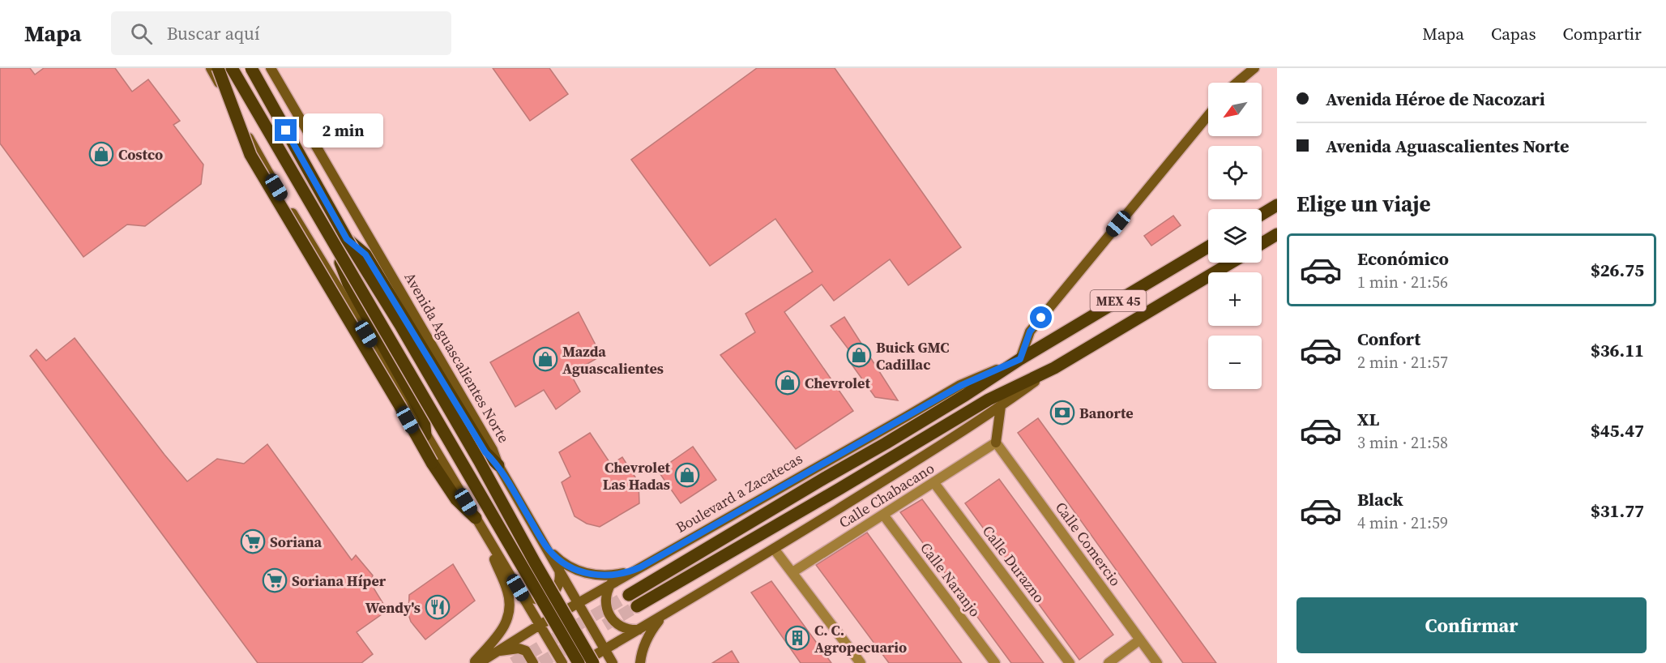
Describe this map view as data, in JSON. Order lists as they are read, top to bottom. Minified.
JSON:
{"streets":{"main road":["MEX 45","Avenida Aguascalientes Norte","Boulevard a Zacatecas"],"street":["Calle Chabacano","Calle Comercio","Calle Durazno","Calle Naranjo"]},"crossings":[["MEX 45","Avenida Aguascalientes Norte"],["Avenida Aguascalientes Norte","Boulevard a Zacatecas"],["Calle Chabacano","Calle Comercio"],["Calle Chabacano","Calle Durazno"],["Calle Chabacano","Calle Naranjo"]],"places":{"shop":["Costco","Buick GMC Cadillac","Mazda Aguascalientes","Chevrolet","Chevrolet Las Hadas"],"bank":["Banorte"],"supermarket":["Soriana","Soriana Híper"],"restaurant":["Wendy's"],"building":["C. C. Agropecuario"]},"north":"bottom left","page":{"header":"Mapa","search":"Buscar aquí","nav":["Mapa","Capas","Compartir"],"banner":["Avenida Héroe de Nacozari","Avenida Aguascalientes Norte"],"map_buttons":["+","−"],"bubble":"2 min","heading":"Elige un viaje","list":[{"name":"Económico","note":"1 min · 21:56","value":"$26.75"},{"name":"Confort","note":"2 min · 21:57","value":"$36.11"},{"name":"XL","note":"3 min · 21:58","value":"$45.47"},{"name":"Black","note":"4 min · 21:59","value":"$31.77"}],"buttons":"Confirmar"}}
